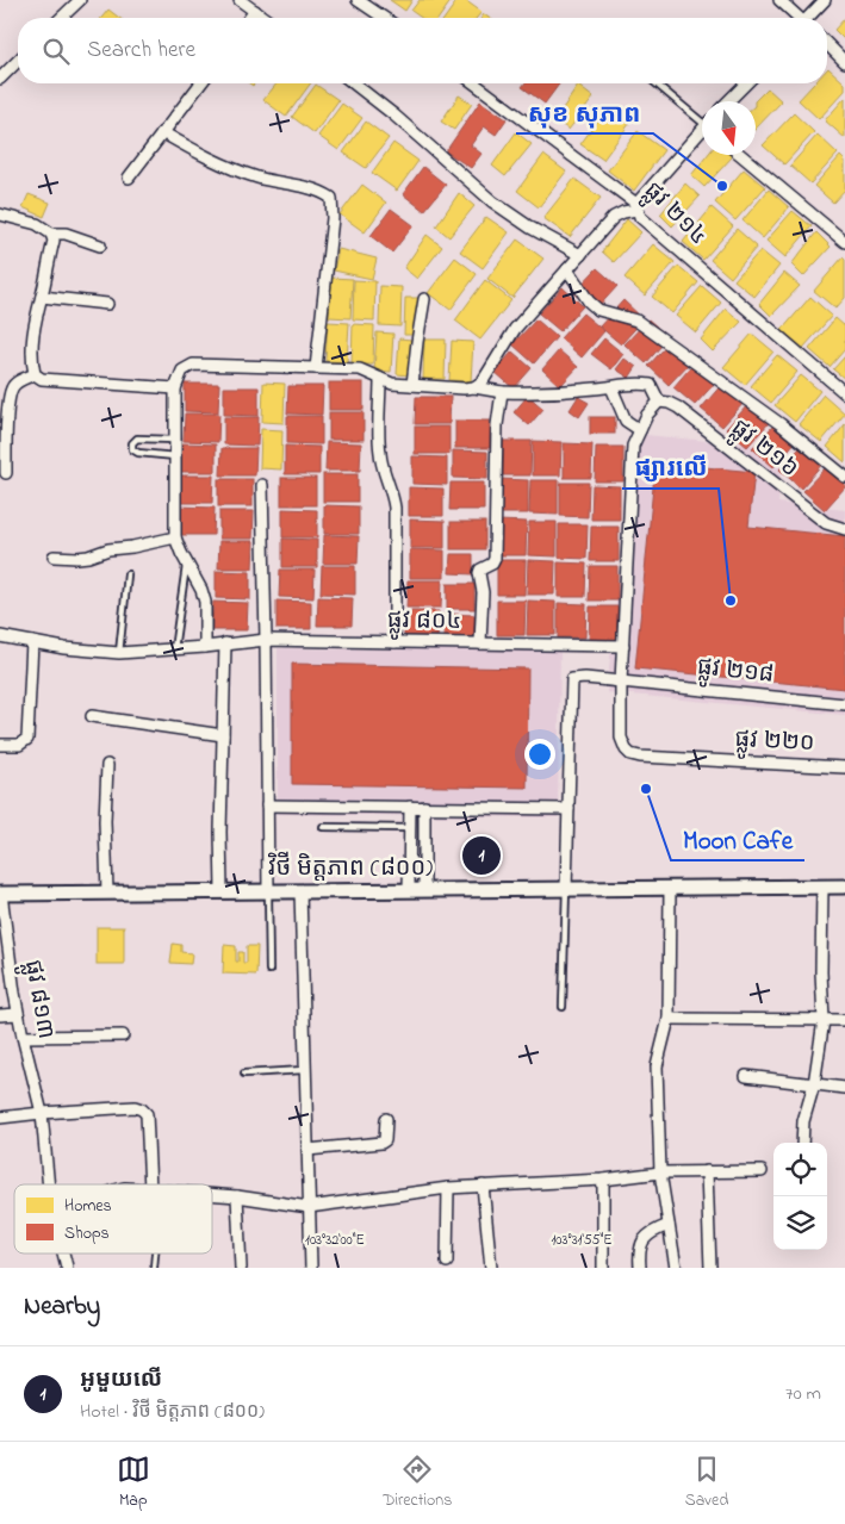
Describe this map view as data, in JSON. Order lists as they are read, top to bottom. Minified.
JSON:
{"streets":{"main road":["វិថី មិត្តភាព (៨០០)"],"street":["ផ្លូវ ២១៤","ផ្លូវ ២១៦","ផ្លូវ ៨០៤","ផ្លូវ ២១៨","ផ្លូវ ២២០","ផ្លូវ ៨១៣"]},"crossings":[["ផ្លូវ ២១៨","ផ្លូវ ២២០"],["វិថី មិត្តភាព (៨០០)","ផ្លូវ ៨១៣"]],"places":["សុខ សុភាព","ផ្សារលើ","Moon Cafe"],"legend":["Homes","Shops"],"north":"bottom","page":{"search":"Search here","pins":"1","heading":"Nearby","list":[{"mark":"1","name":"អូមួយលេី","note":"Hotel · វិថី មិត្តភាព (៨០០)","value":"70 m"}],"nav":["Map","Directions","Saved"]},"coordinates":["103°32'00\"E","103°31'55\"E"]}
